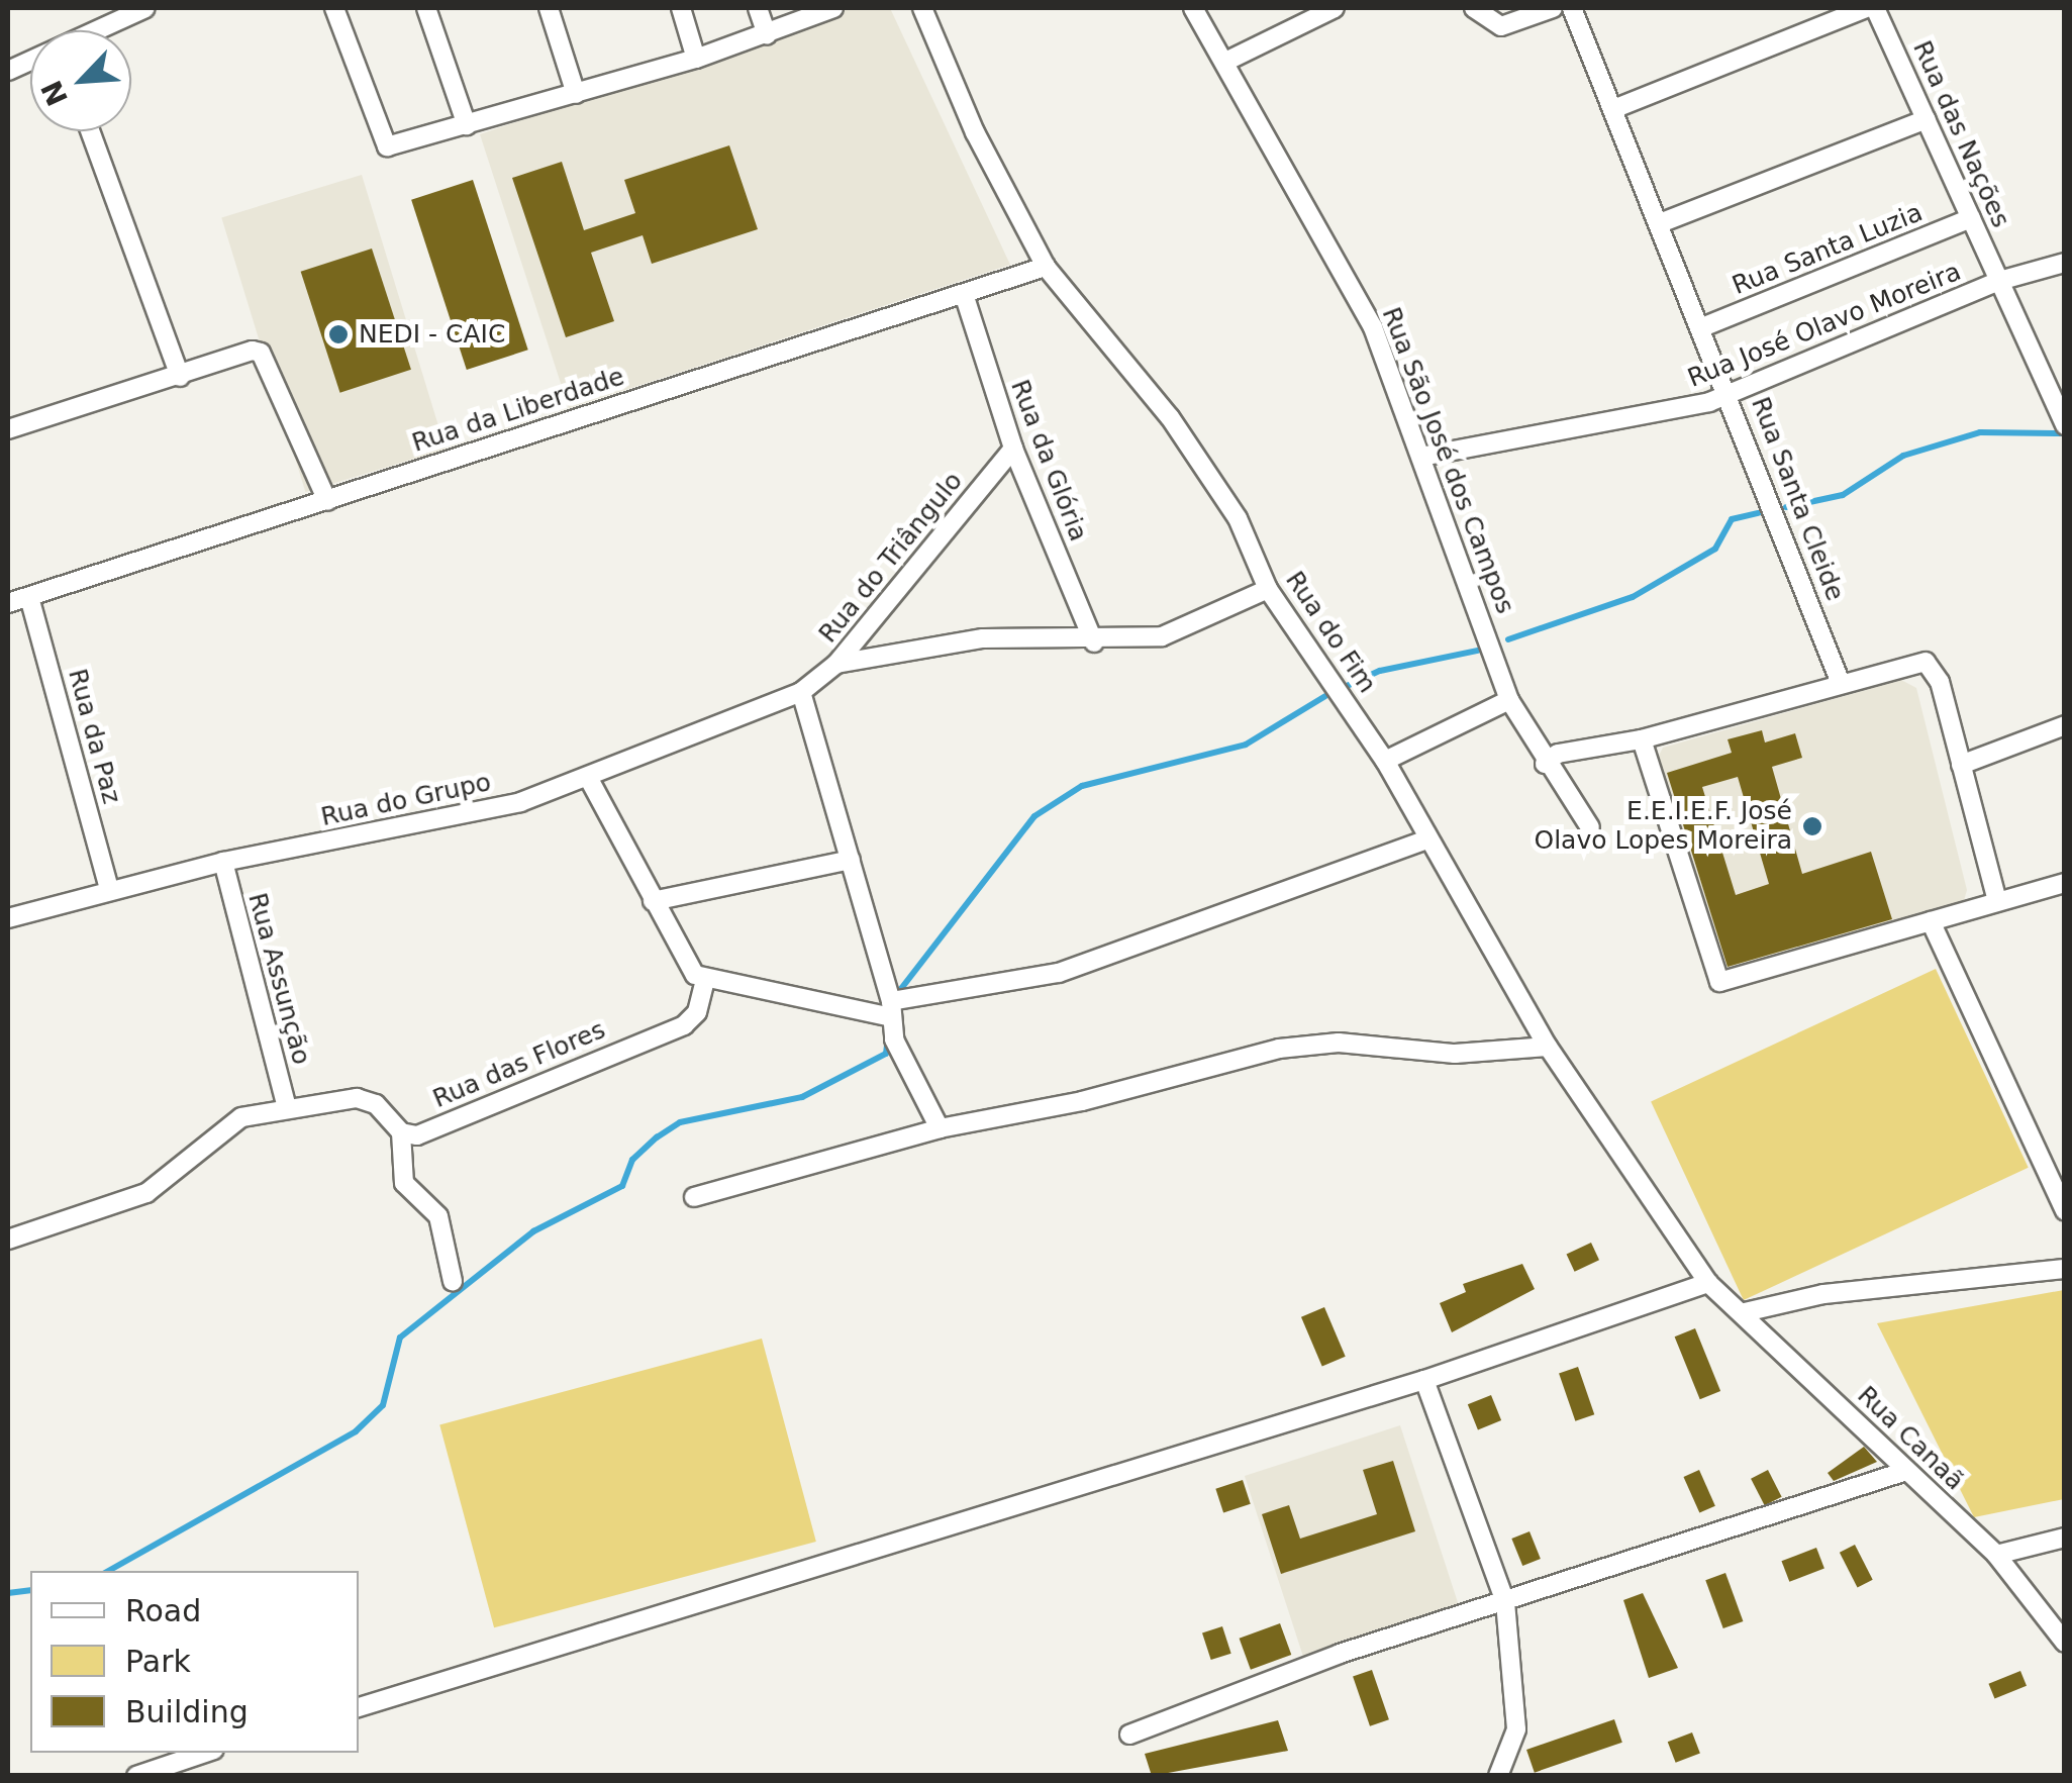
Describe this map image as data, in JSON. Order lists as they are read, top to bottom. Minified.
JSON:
{"streets":{"street":["Rua das Nações","Rua Santa Luzia","Rua José Olavo Moreira","Rua da Liberdade","Rua da Glória","Rua São José dos Campos","Rua Santa Cleide","Rua do Triângulo","Rua do Fim","Rua da Paz","Rua do Grupo","Rua Assunção","Rua das Flores","Rua Canaã"]},"crossings":[["Rua das Nações","Rua Santa Luzia"],["Rua das Nações","Rua José Olavo Moreira"],["Rua Santa Luzia","Rua Santa Cleide"],["Rua José Olavo Moreira","Rua São José dos Campos"],["Rua José Olavo Moreira","Rua Santa Cleide"],["Rua da Liberdade","Rua da Glória"],["Rua da Liberdade","Rua do Fim"],["Rua da Liberdade","Rua da Paz"],["Rua da Glória","Rua do Triângulo"],["Rua do Triângulo","Rua do Grupo"],["Rua do Fim","Rua Canaã"],["Rua da Paz","Rua do Grupo"],["Rua do Grupo","Rua Assunção"]],"places":["NEDI - CAIC","E.E.I.E.F. José Olavo Lopes Moreira"],"legend":["Road","Park","Building"],"north":"bottom left"}
